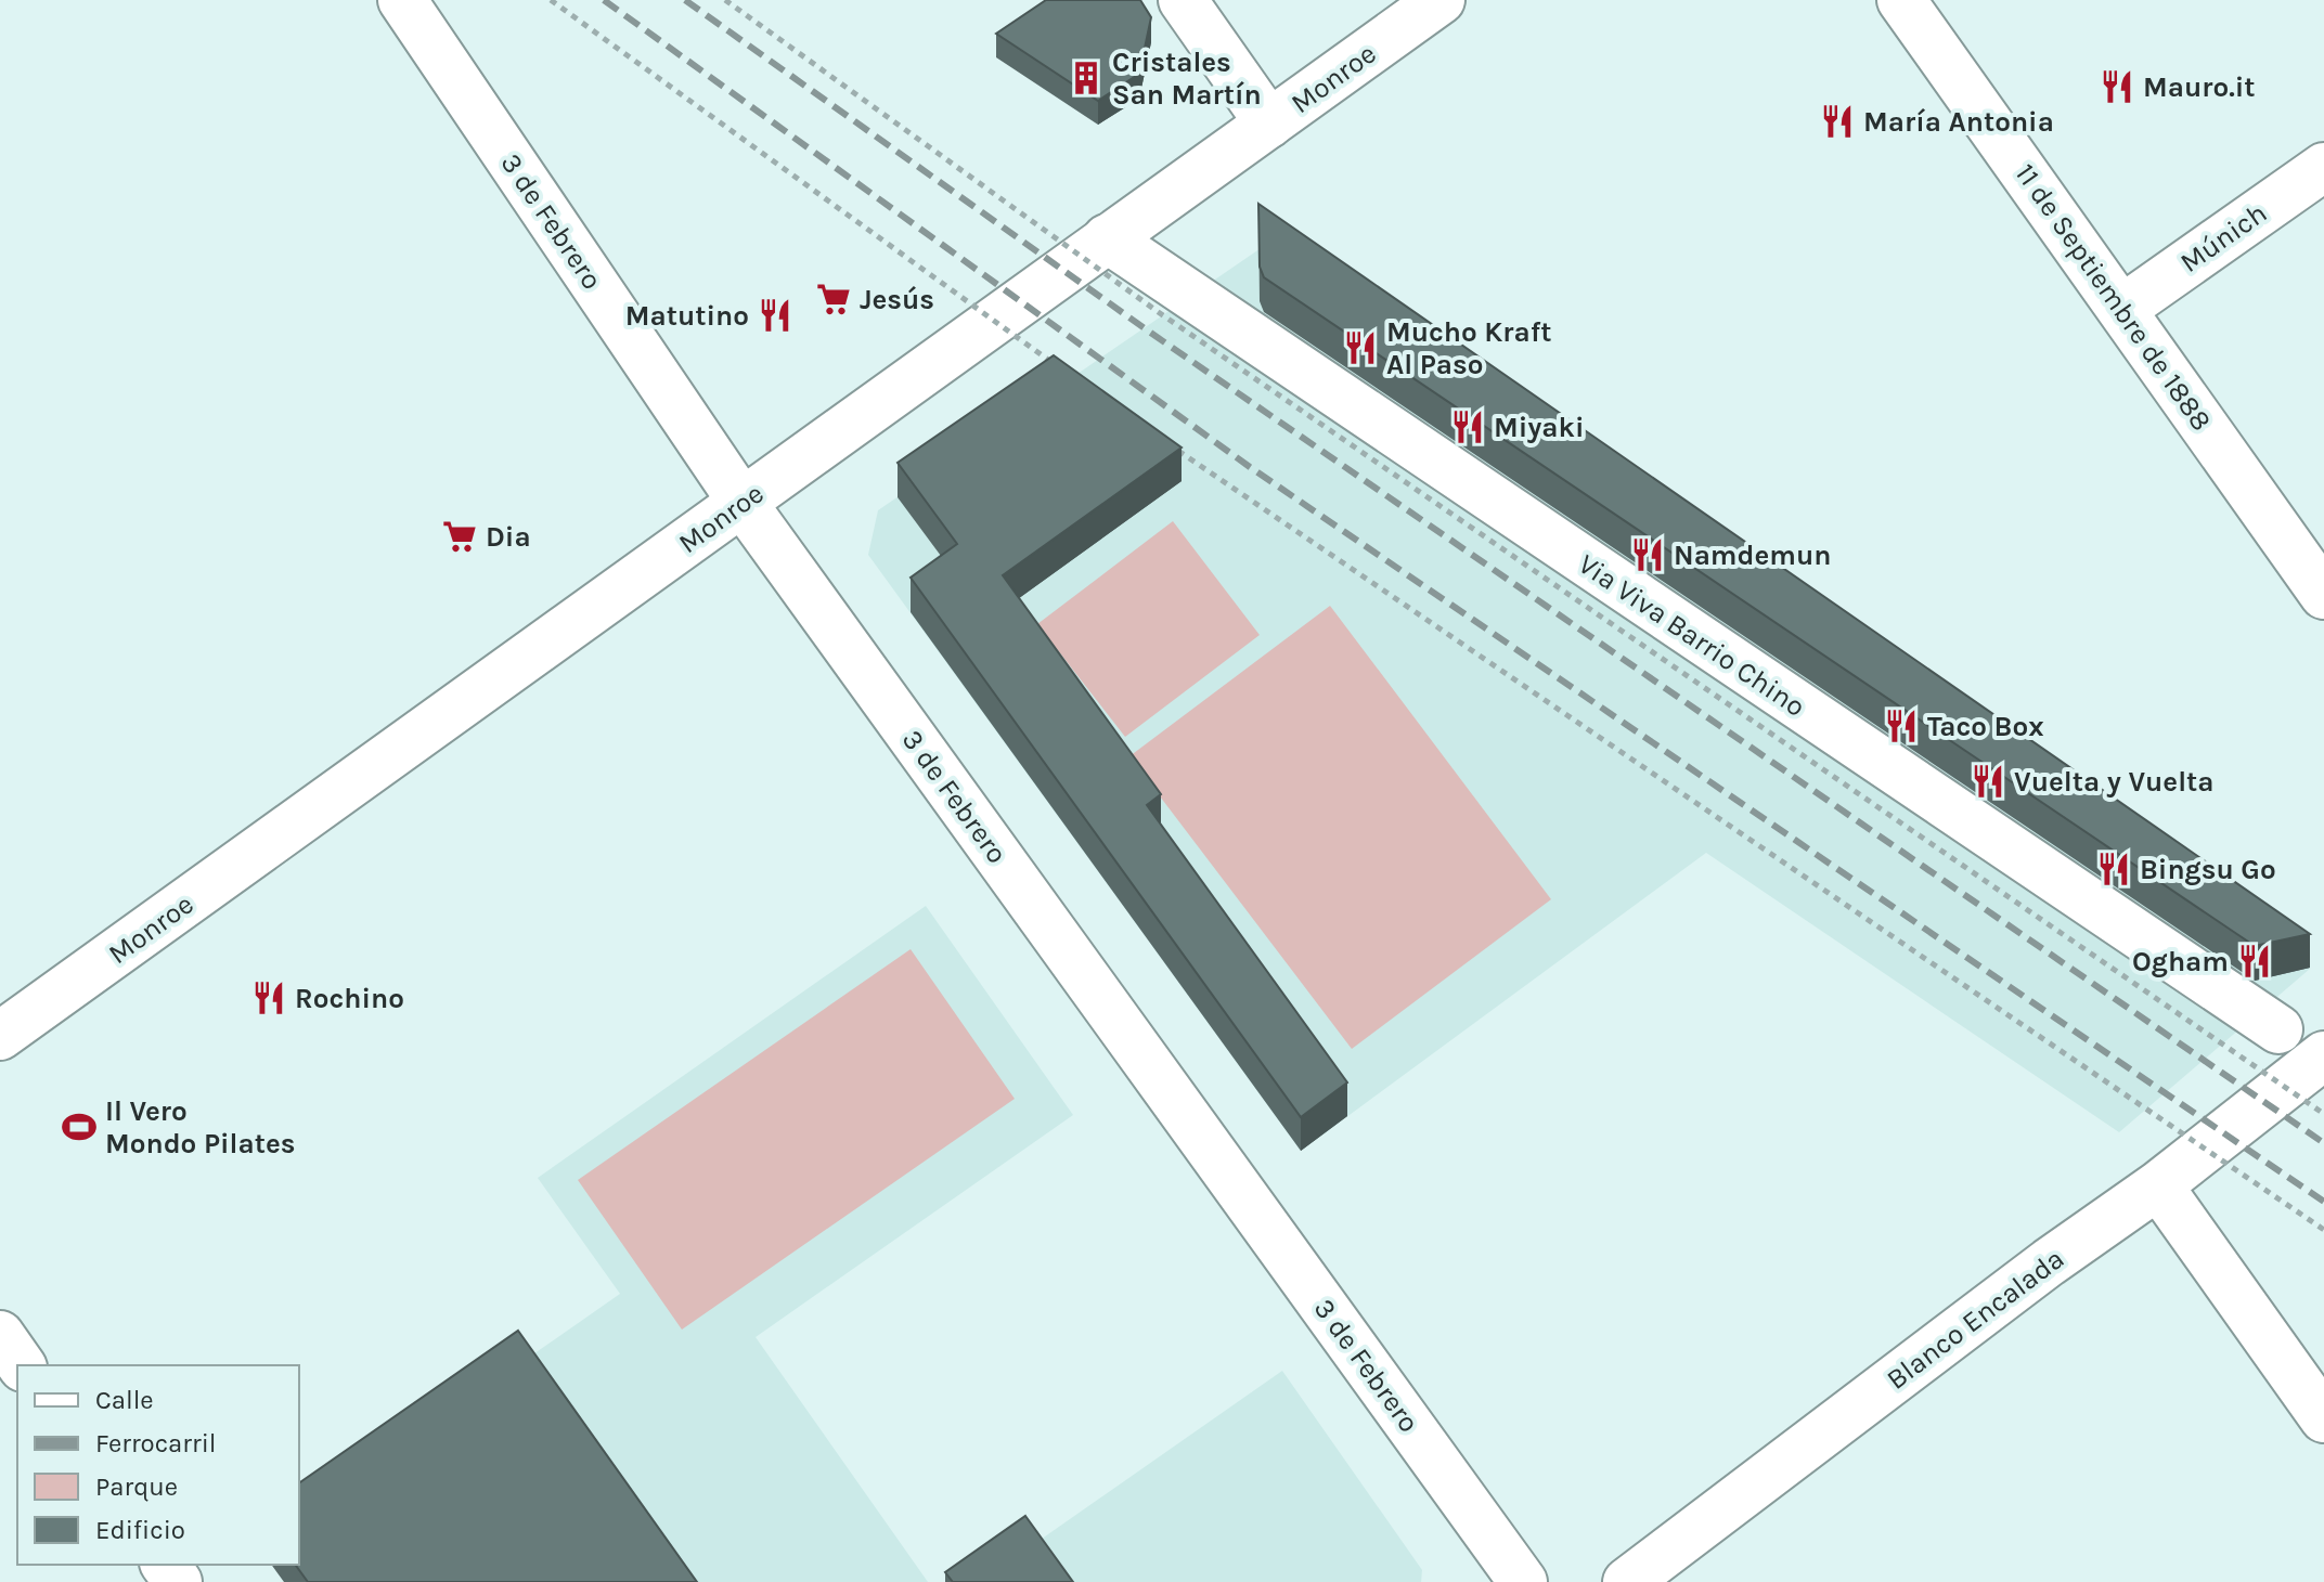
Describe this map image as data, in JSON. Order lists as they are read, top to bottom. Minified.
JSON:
{"streets":{"street":["Monroe","3 de Febrero","Múnich","11 de Septiembre de 1888","Via Viva Barrio Chino","Blanco Encalada"]},"crossings":[["Monroe","3 de Febrero"],["Monroe","Via Viva Barrio Chino"],["Múnich","11 de Septiembre de 1888"]],"places":{"building":["Cristales San Martín"],"restaurant":["Mauro.it","María Antonia","Matutino","Mucho Kraft Al Paso","Miyaki","Namdemun","Taco Box","Vuelta y Vuelta","Bingsu Go","Ogham","Rochino"],"supermarket":["Jesús","Dia"],"sports":["Il Vero Mondo Pilates"]},"legend":["Calle","Ferrocarril","Parque","Edificio"]}
